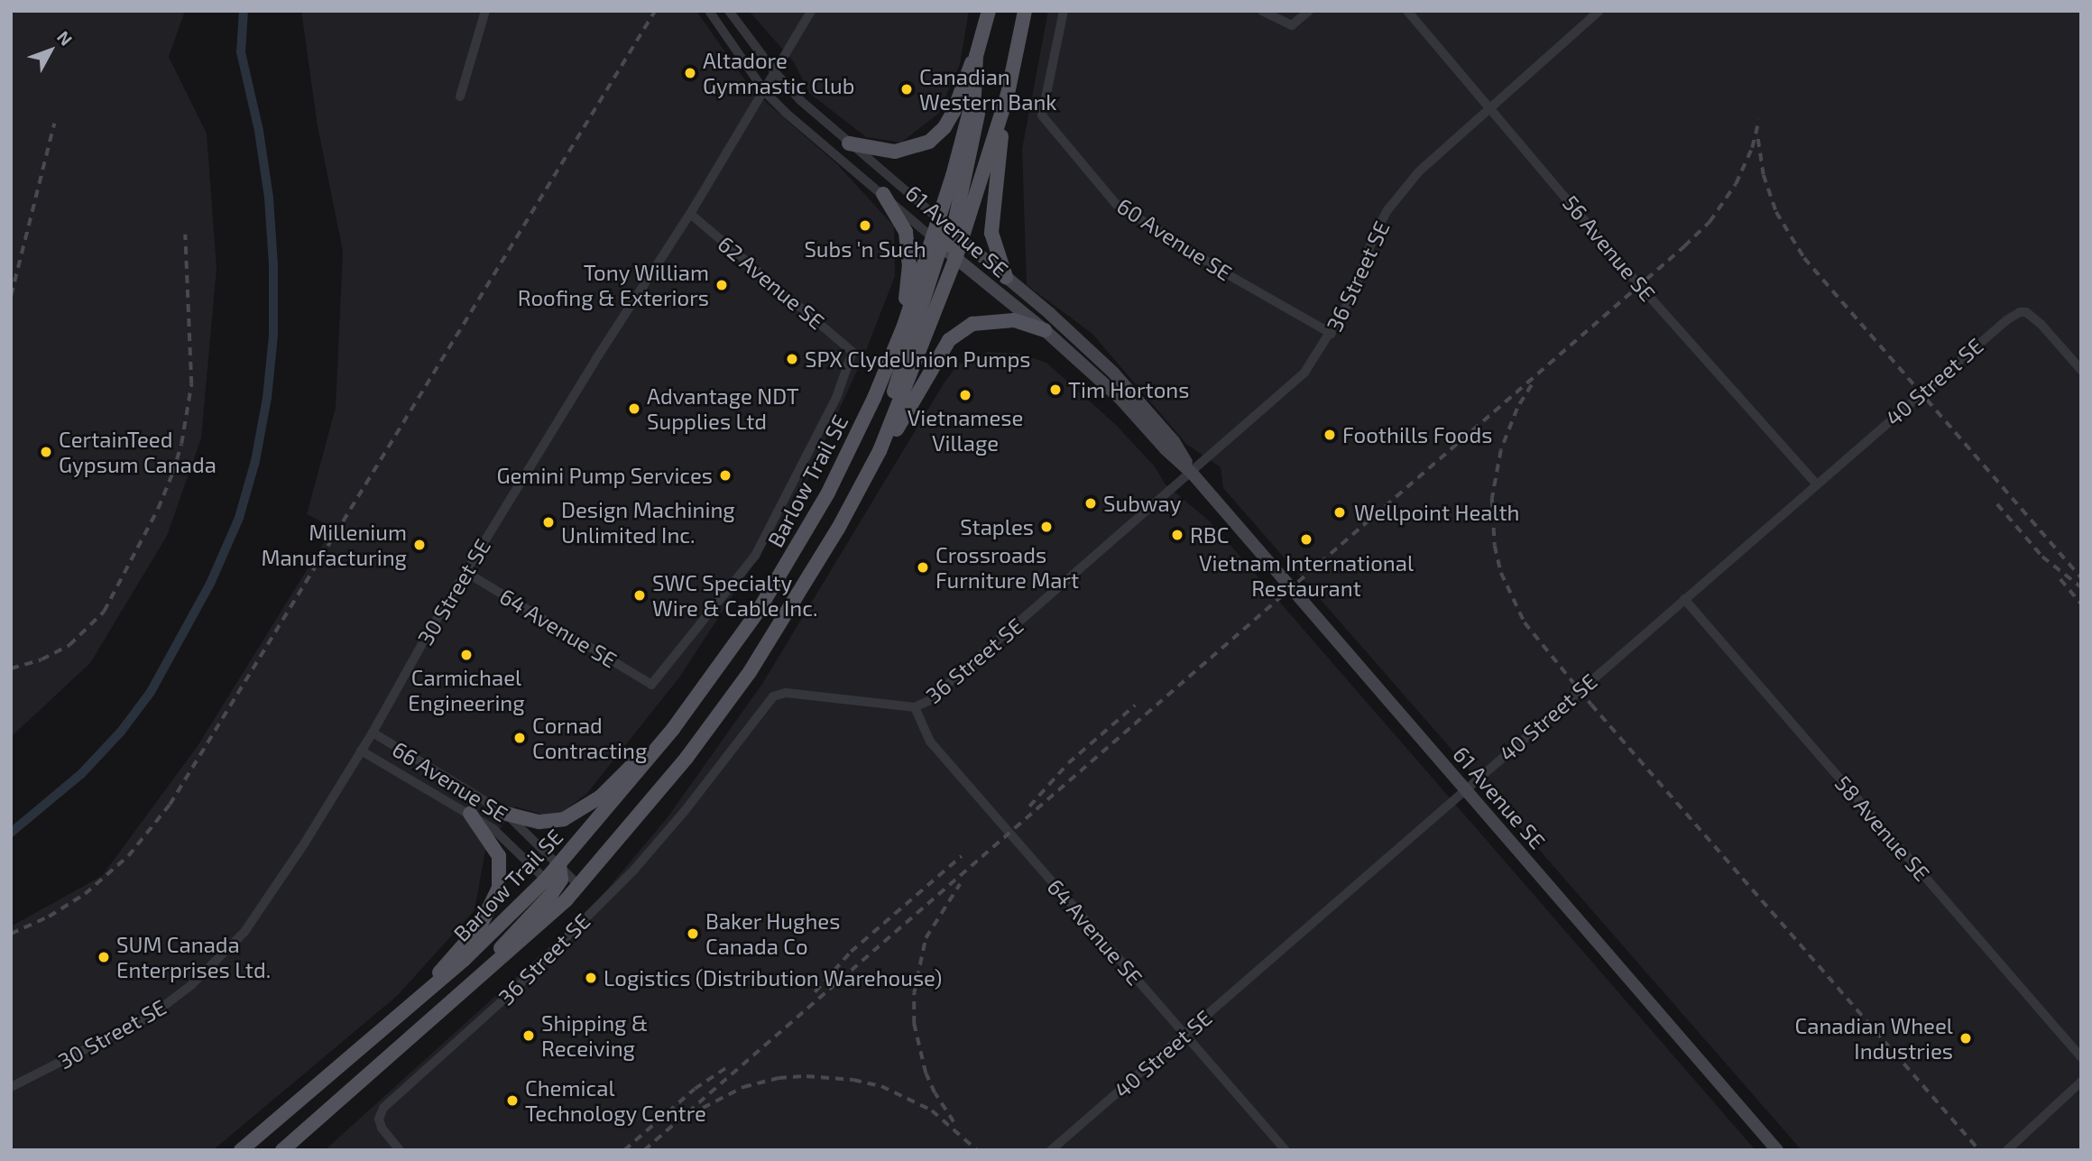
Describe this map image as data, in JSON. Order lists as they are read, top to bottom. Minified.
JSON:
{"streets":{"main road":["Barlow Trail SE"],"street":["61 Avenue SE","60 Avenue SE","56 Avenue SE","36 Street SE","62 Avenue SE","40 Street SE","30 Street SE","64 Avenue SE","66 Avenue SE","58 Avenue SE"]},"crossings":[["61 Avenue SE","36 Street SE"],["61 Avenue SE","40 Street SE"],["61 Avenue SE","Barlow Trail SE"],["61 Avenue SE","30 Street SE"],["60 Avenue SE","36 Street SE"],["56 Avenue SE","36 Street SE"],["56 Avenue SE","40 Street SE"],["36 Street SE","64 Avenue SE"],["62 Avenue SE","30 Street SE"],["62 Avenue SE","64 Avenue SE"],["40 Street SE","64 Avenue SE"],["40 Street SE","58 Avenue SE"],["Barlow Trail SE","66 Avenue SE"],["30 Street SE","64 Avenue SE"],["30 Street SE","66 Avenue SE"]],"places":["Altadore Gymnastic Club","Canadian Western Bank","Subs 'n Such","Tony William Roofing & Exteriors","SPX ClydeUnion Pumps","Tim Hortons","Vietnamese Village","Advantage NDT Supplies Ltd","Foothills Foods","CertainTeed Gypsum Canada","Gemini Pump Services","Subway","Wellpoint Health","Design Machining Unlimited Inc.","Staples","RBC","Vietnam International Restaurant","Millenium Manufacturing","Crossroads Furniture Mart","SWC Specialty Wire & Cable Inc.","Carmichael Engineering","Cornad Contracting","Baker Hughes Canada Co","SUM Canada Enterprises Ltd.","Logistics (Distribution Warehouse)","Shipping & Receiving","Canadian Wheel Industries","Chemical Technology Centre"],"north":"top right"}
